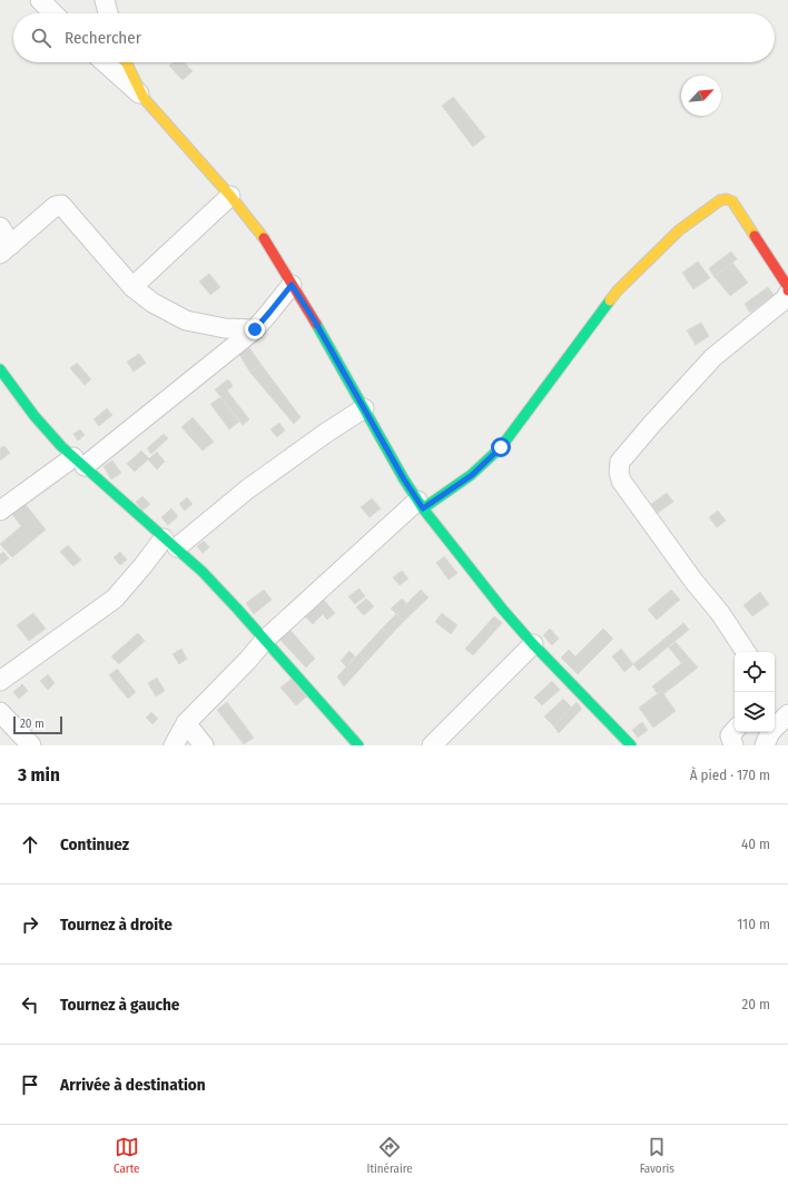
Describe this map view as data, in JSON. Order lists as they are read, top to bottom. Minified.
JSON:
{"scale_bar":"20 m","north":"top right","page":{"search":"Rechercher","scale":"20 m","heading":["3 min","À pied · 170 m"],"list":[["Continuez","40 m"],["Tournez à droite","110 m"],["Tournez à gauche","20 m"],"Arrivée à destination"],"nav":["Carte","Itinéraire","Favoris"]}}
